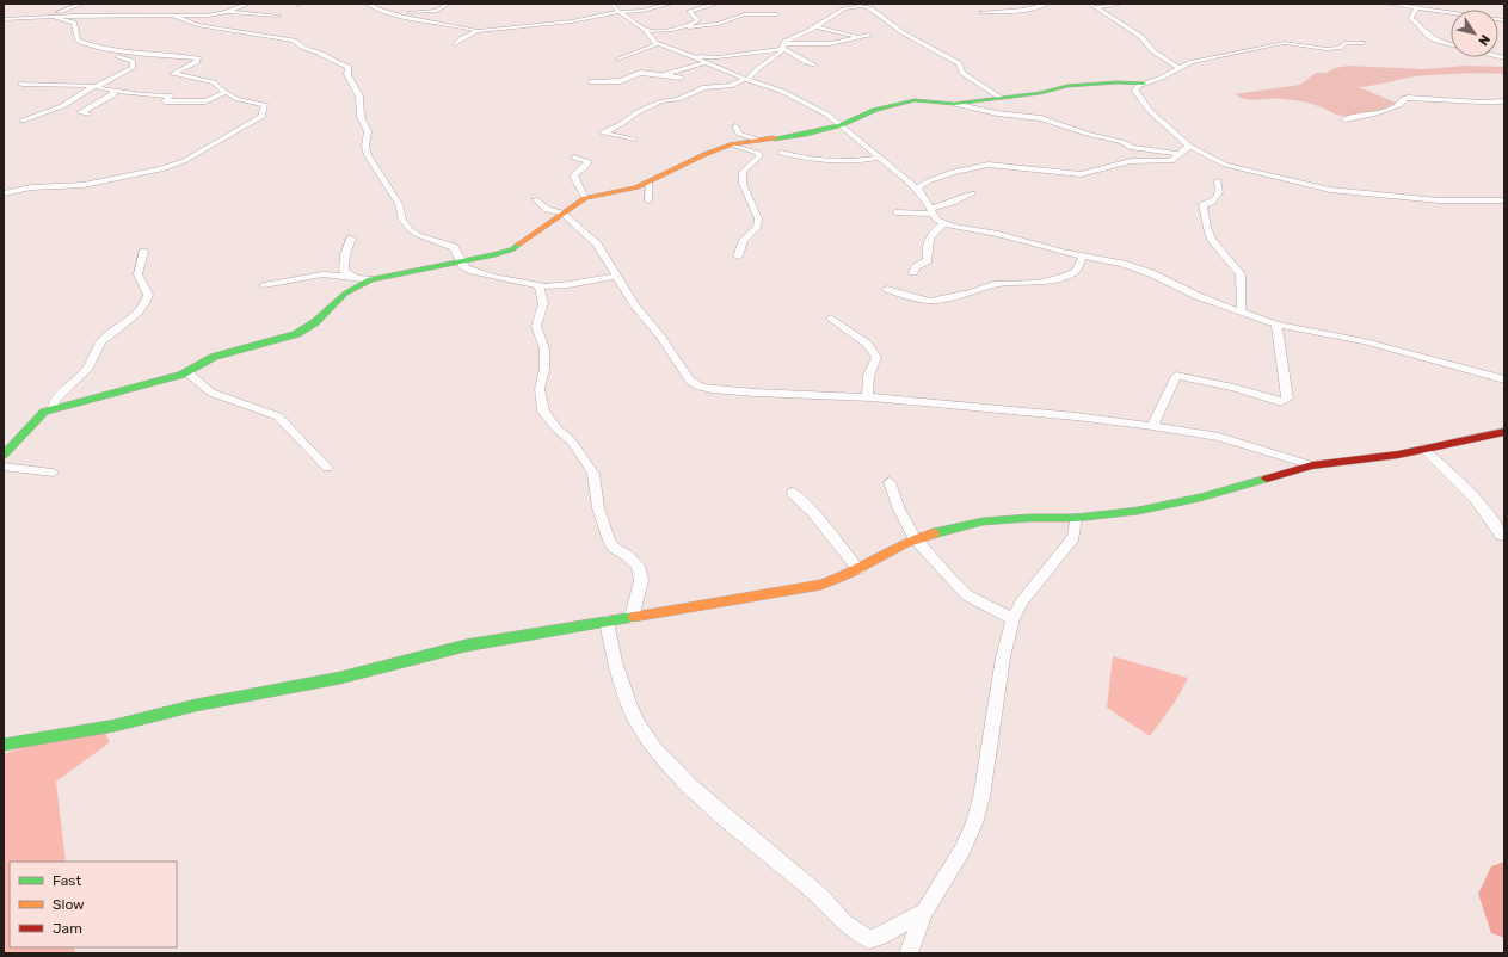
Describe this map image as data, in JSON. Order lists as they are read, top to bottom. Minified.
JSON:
{"legend":["Fast","Slow","Jam"],"north":"bottom right"}
